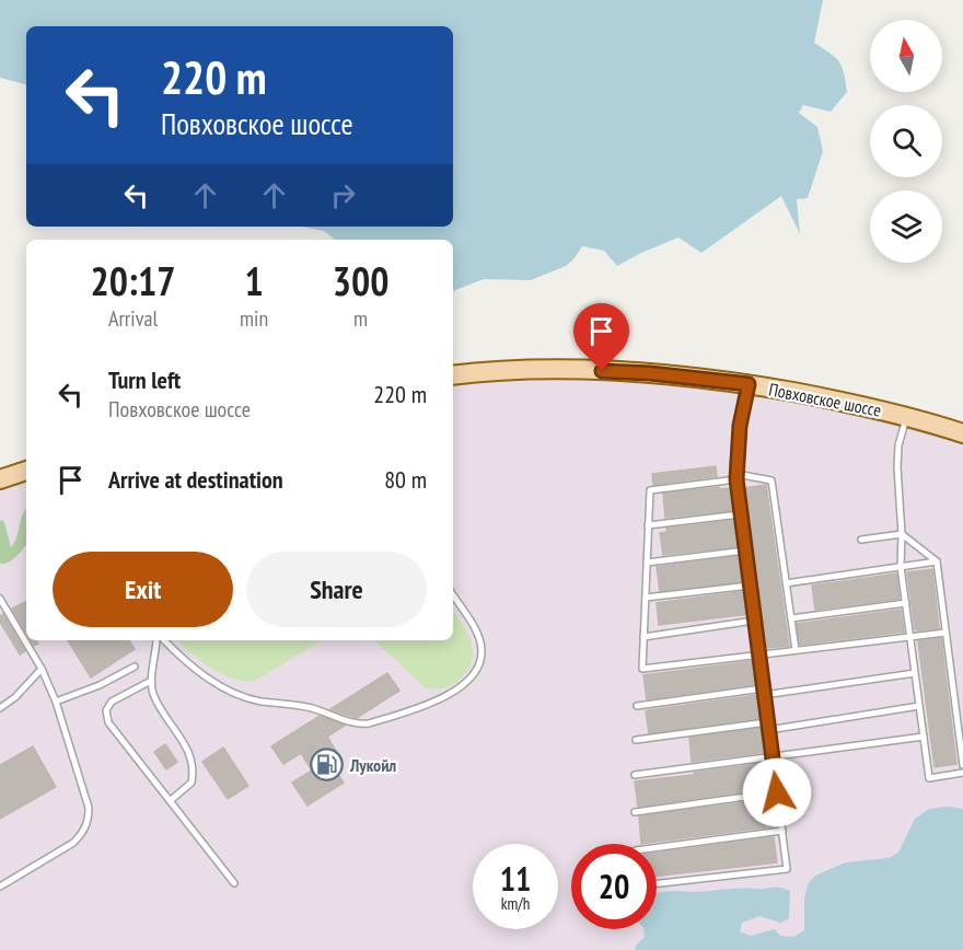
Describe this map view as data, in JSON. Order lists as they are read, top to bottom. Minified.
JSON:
{"streets":{"main road":["Повховское шоссе"]},"places":{"fuel station":["Лукойл"]},"north":"top","page":{"turn":["220 m","Повховское шоссе"],"eta":["20:17","Arrival","1","min","300","m"],"list":[{"name":"Turn left","note":"Повховское шоссе","value":"220 m"},{"name":"Arrive at destination","value":"80 m"}],"buttons":["Exit","Share"],"speed":"11 km/h","limit":"20"}}
